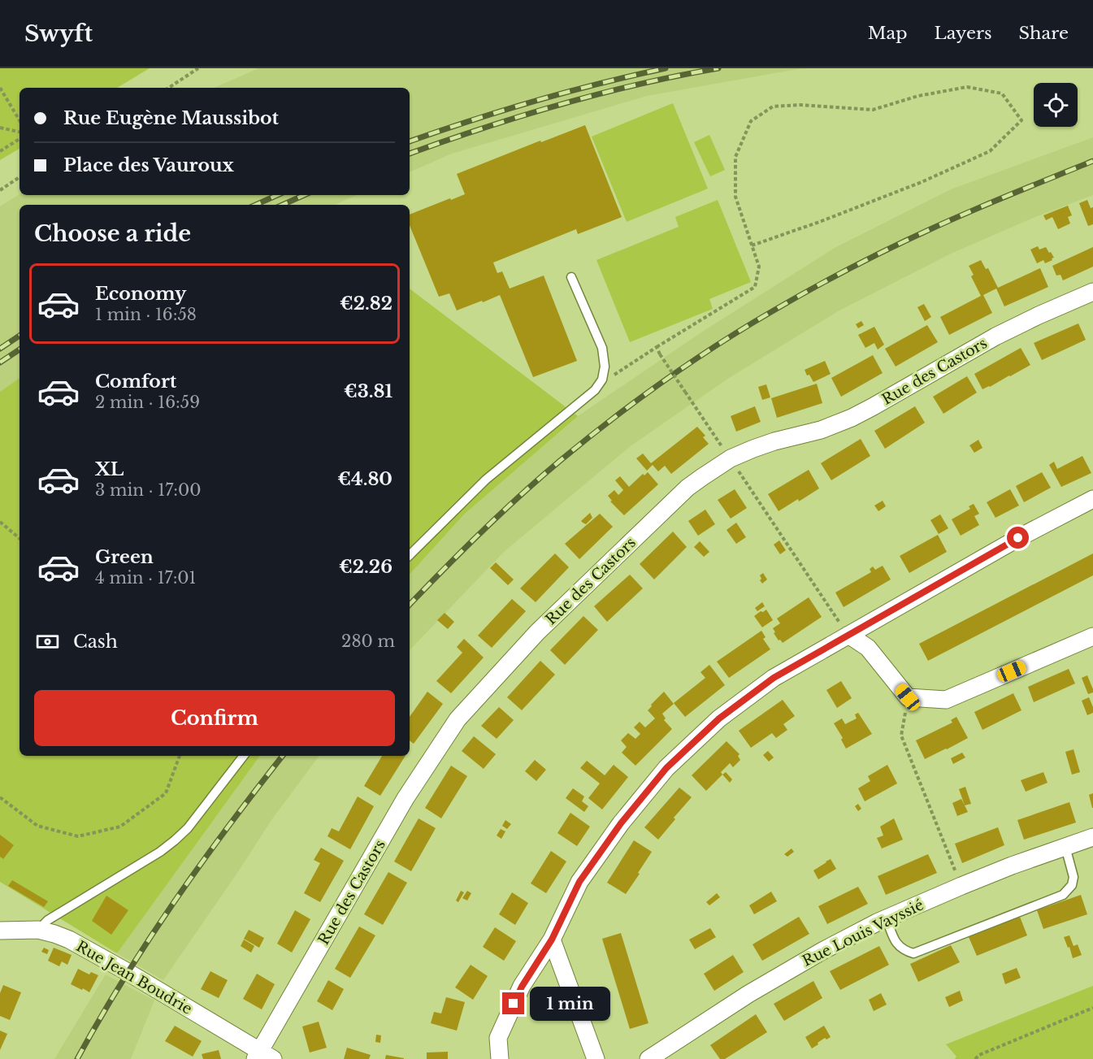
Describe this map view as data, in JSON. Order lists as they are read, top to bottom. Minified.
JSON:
{"streets":{"street":["Rue des Castors","Rue Louis Vayssié","Rue Jean Boudrie"]},"crossings":[["Rue des Castors","Rue Jean Boudrie"]],"page":{"header":"Swyft","nav":["Map","Layers","Share"],"banner":["Rue Eugène Maussibot","Place des Vauroux"],"heading":"Choose a ride","list":[{"name":"Economy","note":"1 min · 16:58","value":"€2.82"},{"name":"Comfort","note":"2 min · 16:59","value":"€3.81"},{"name":"XL","note":"3 min · 17:00","value":"€4.80"},{"name":"Green","note":"4 min · 17:01","value":"€2.26"}],"pay":["Cash","280 m"],"buttons":"Confirm","bubble":"1 min"}}
